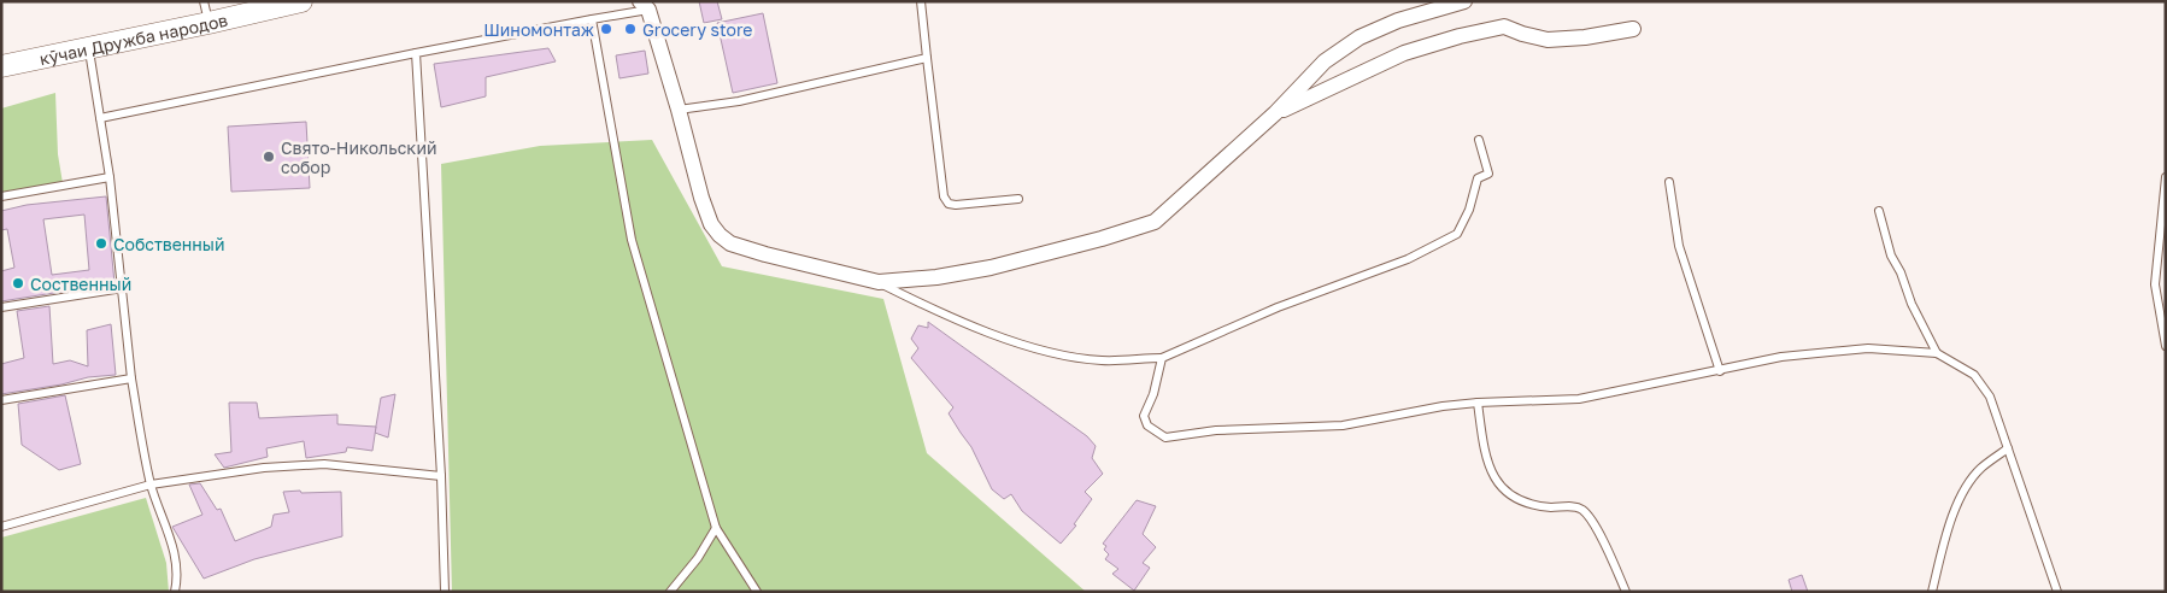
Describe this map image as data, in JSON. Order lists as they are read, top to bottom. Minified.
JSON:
{"streets":{"main road":["кӯчаи Дружба народов"]},"places":["Шиномонтаж","Grocery store","Свято-Никольский собор","Собственный","Соственный"]}
